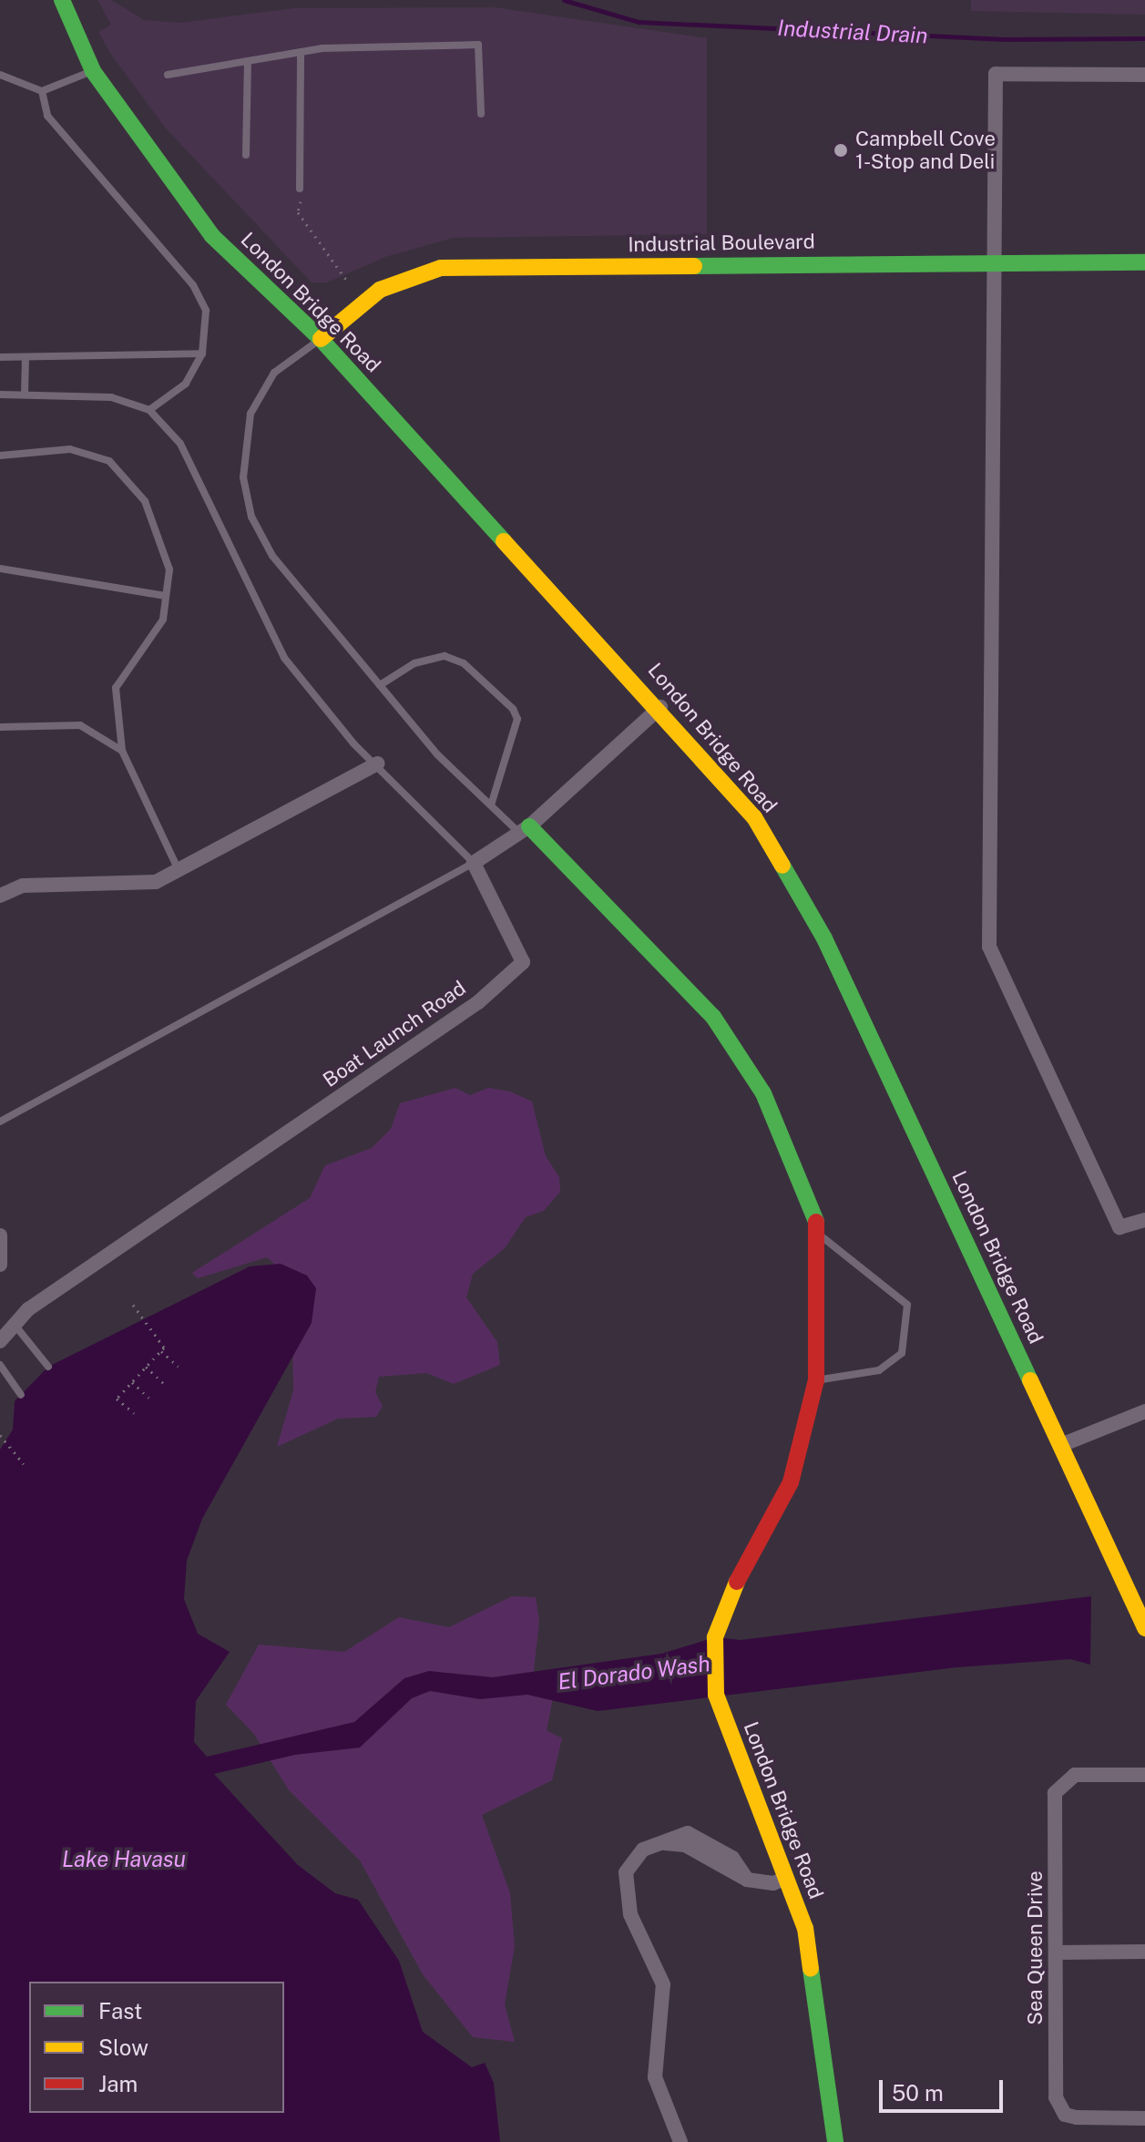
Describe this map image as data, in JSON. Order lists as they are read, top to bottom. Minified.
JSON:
{"streets":{"street":["Industrial Boulevard","London Bridge Road","Boat Launch Road","Sea Queen Drive"]},"crossings":[["Industrial Boulevard","London Bridge Road"]],"water":["Industrial Drain","El Dorado Wash","Lake Havasu"],"places":["Campbell Cove 1-Stop and Deli"],"legend":["Fast","Slow","Jam"],"scale_bar":"50 m"}
